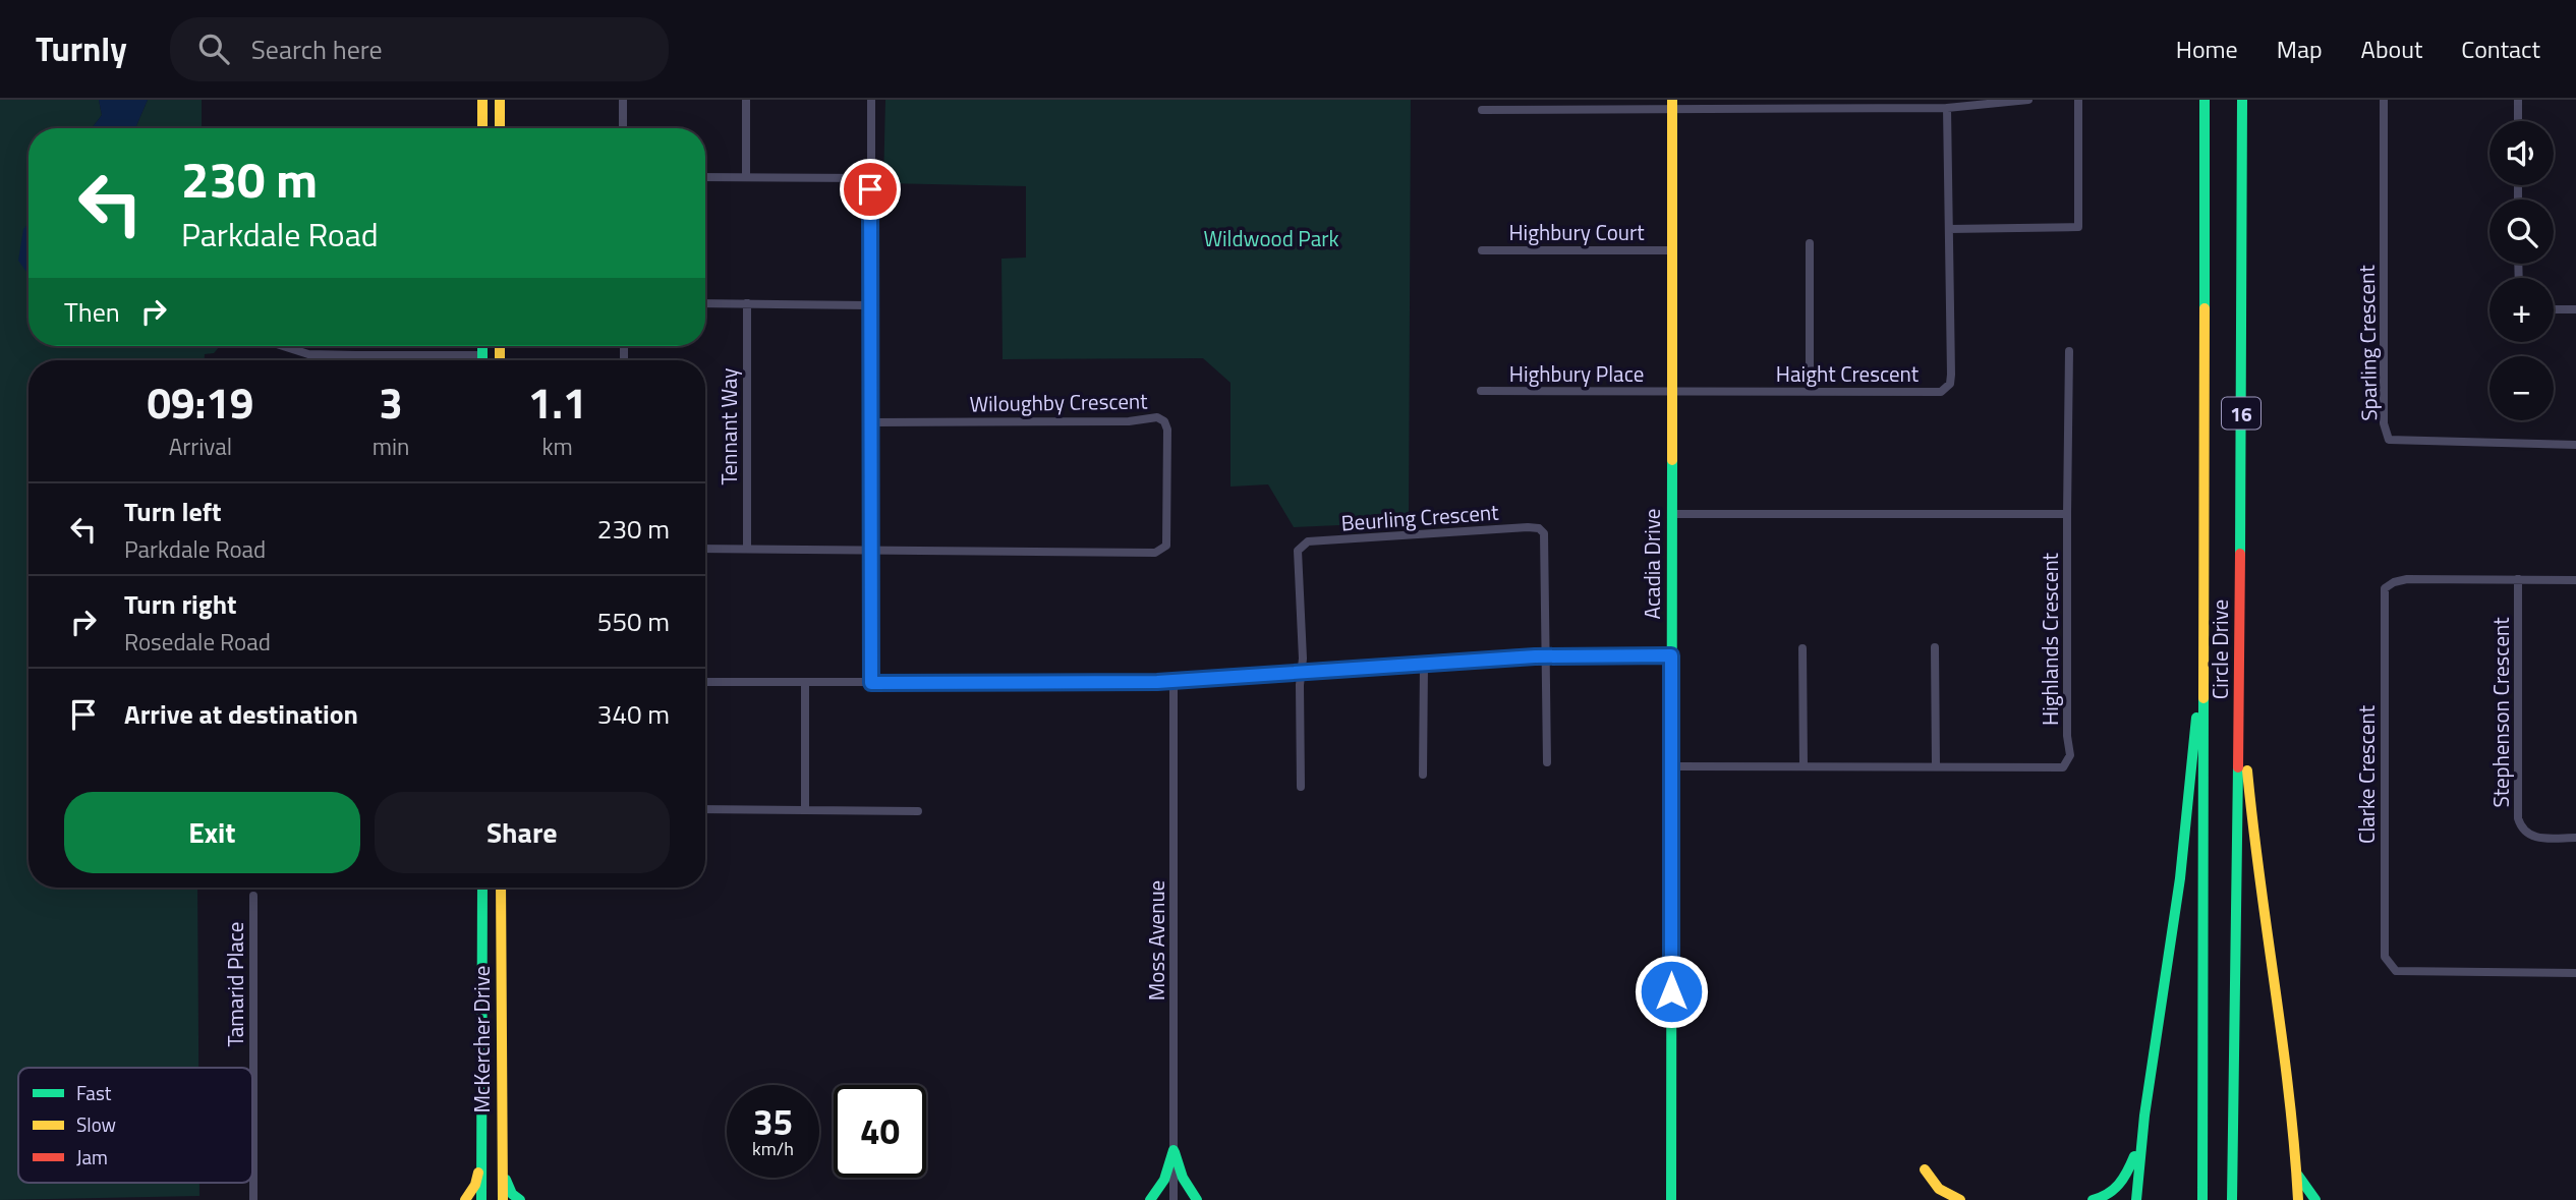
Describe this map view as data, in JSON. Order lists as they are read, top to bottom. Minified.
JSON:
{"streets":{"main road":["16","Acadia Drive","Circle Drive","McKercher Drive"],"street":["Highbury Court","Sparling Crescent","Highbury Place","Haight Crescent","Wiloughby Crescent","Tennant Way","Beurling Crescent","Highlands Crescent","Stephenson Crescent","Clarke Crescent","Moss Avenue","Tamarid Place"]},"crossings":[["Highbury Court","Acadia Drive"],["Highbury Place","Haight Crescent"],["Highbury Place","Acadia Drive"],["Haight Crescent","Acadia Drive"],["Acadia Drive","Highlands Crescent"],["Stephenson Crescent","Clarke Crescent"]],"parks":["Wildwood Park"],"legend":["Fast","Slow","Jam"],"page":{"header":"Turnly","search":"Search here","nav":["Home","Map","About","Contact"],"map_buttons":["+","−"],"turn":["230 m","Parkdale Road"],"then":"Then","eta":["09:19","Arrival","3","min","1.1","km"],"list":[{"name":"Turn left","note":"Parkdale Road","value":"230 m"},{"name":"Turn right","note":"Rosedale Road","value":"550 m"},{"name":"Arrive at destination","value":"340 m"}],"buttons":["Exit","Share"],"speed":"35 km/h","limit":"40"}}
